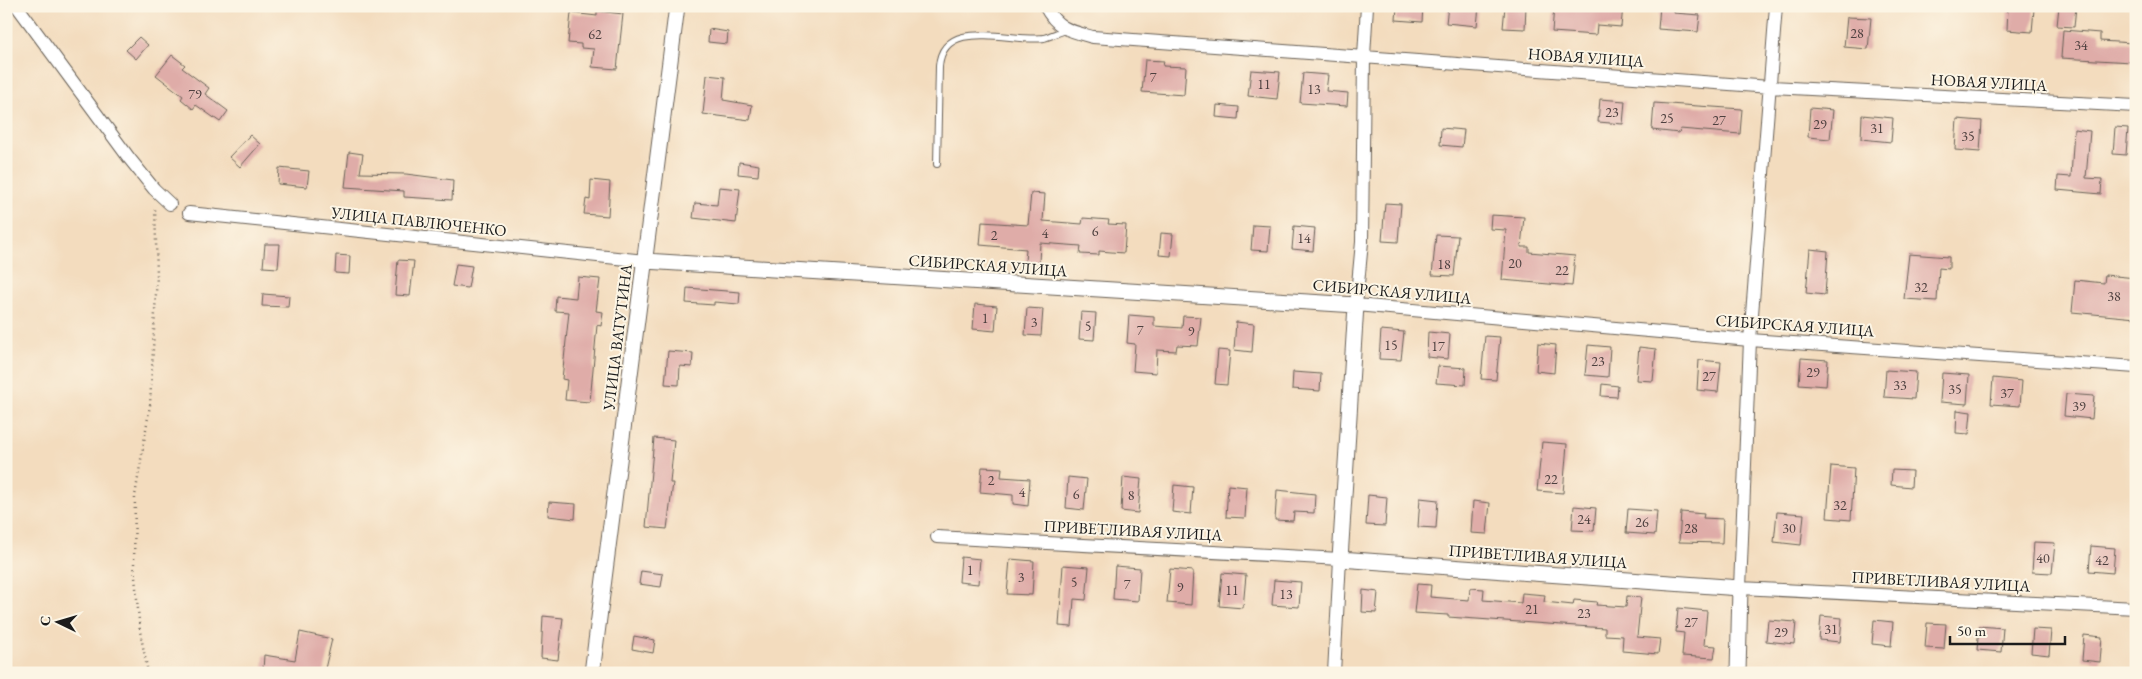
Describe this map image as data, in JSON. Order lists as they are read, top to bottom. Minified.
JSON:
{"streets":{"street":["НОВАЯ УЛИЦА","УЛИЦА ПАВЛЮЧЕНКО","СИБИРСКАЯ УЛИЦА","УЛИЦА ВАТУТИНА","ПРИВЕТЛИВАЯ УЛИЦА"]},"crossings":[["УЛИЦА ПАВЛЮЧЕНКО","СИБИРСКАЯ УЛИЦА"],["УЛИЦА ПАВЛЮЧЕНКО","УЛИЦА ВАТУТИНА"],["СИБИРСКАЯ УЛИЦА","УЛИЦА ВАТУТИНА"]],"house_numbers":["28","62","34","7","11","13","79","23","25","27","29","31","35","6","4","2","14","20","18","22","32","38","1","3","5","7","9","15","17","23","29","27","33","35","37","39","22","2","4","6","8","32","24","26","28","30","40","42","1","3","5","7","9","11","13","21","23","27","31","29"],"scale_bar":"50 m","north":"left"}
